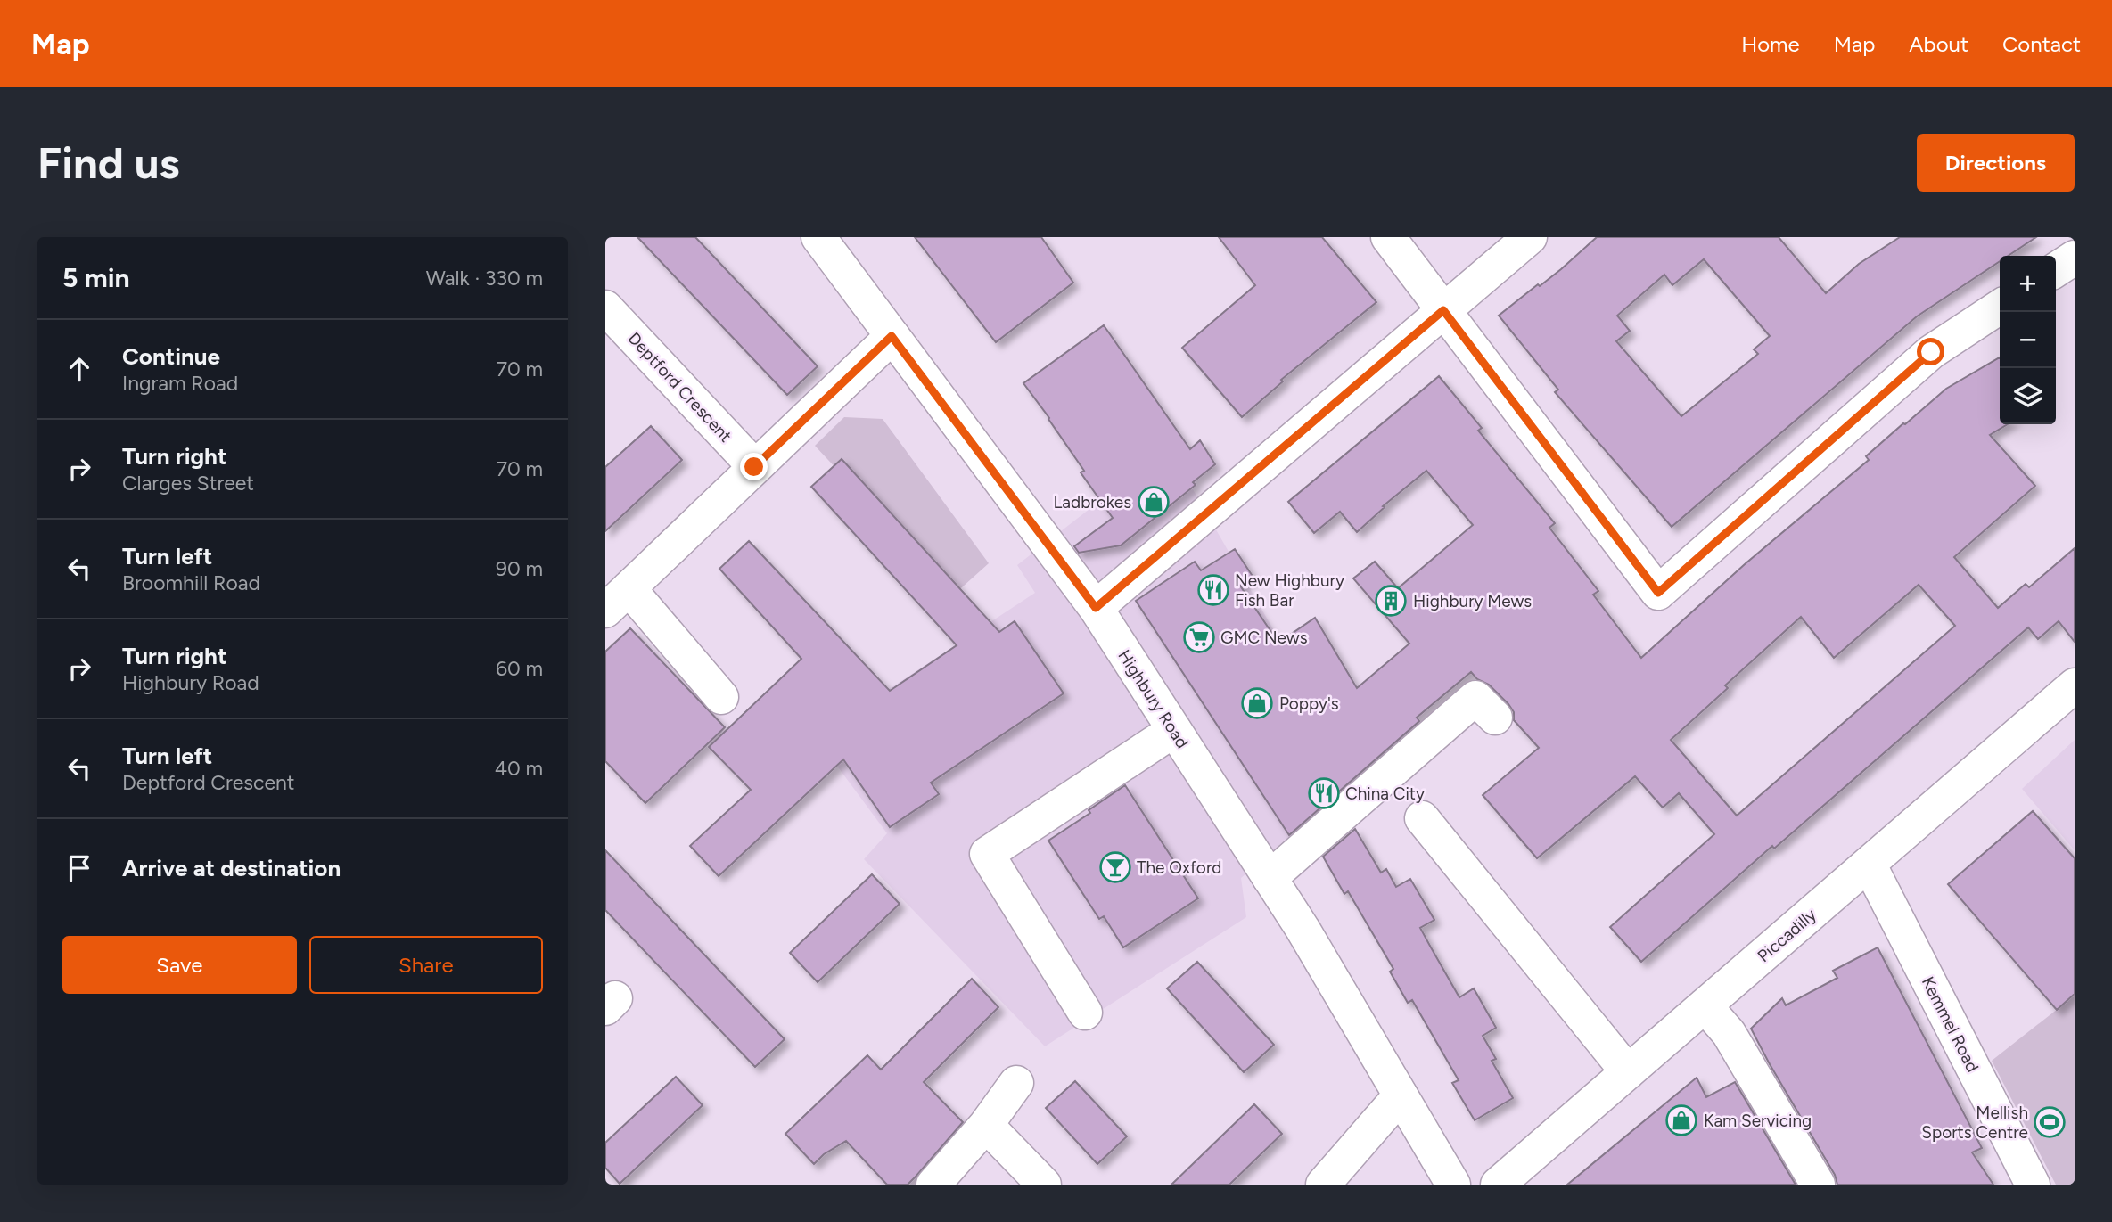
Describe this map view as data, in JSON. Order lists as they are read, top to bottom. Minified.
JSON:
{"streets":{"street":["Deptford Crescent","Highbury Road","Piccadilly","Kemmel Road"]},"crossings":[["Piccadilly","Kemmel Road"]],"places":{"shop":["Ladbrokes","Poppy's","Kam Servicing"],"restaurant":["New Highbury Fish Bar","China City"],"building":["Highbury Mews"],"supermarket":["GMC News"],"bar":["The Oxford"],"sports":["Mellish Sports Centre"]},"page":{"header":"Map","nav":["Home","Map","About","Contact"],"buttons":["Directions",["Save","Share"]],"title":"Find us","heading":["5 min","Walk · 330 m"],"map_buttons":["+","−"],"list":[["Continue","Ingram Road","70 m"],["Turn right","Clarges Street","70 m"],["Turn left","Broomhill Road","90 m"],["Turn right","Highbury Road","60 m"],["Turn left","Deptford Crescent","40 m"],"Arrive at destination"]}}
